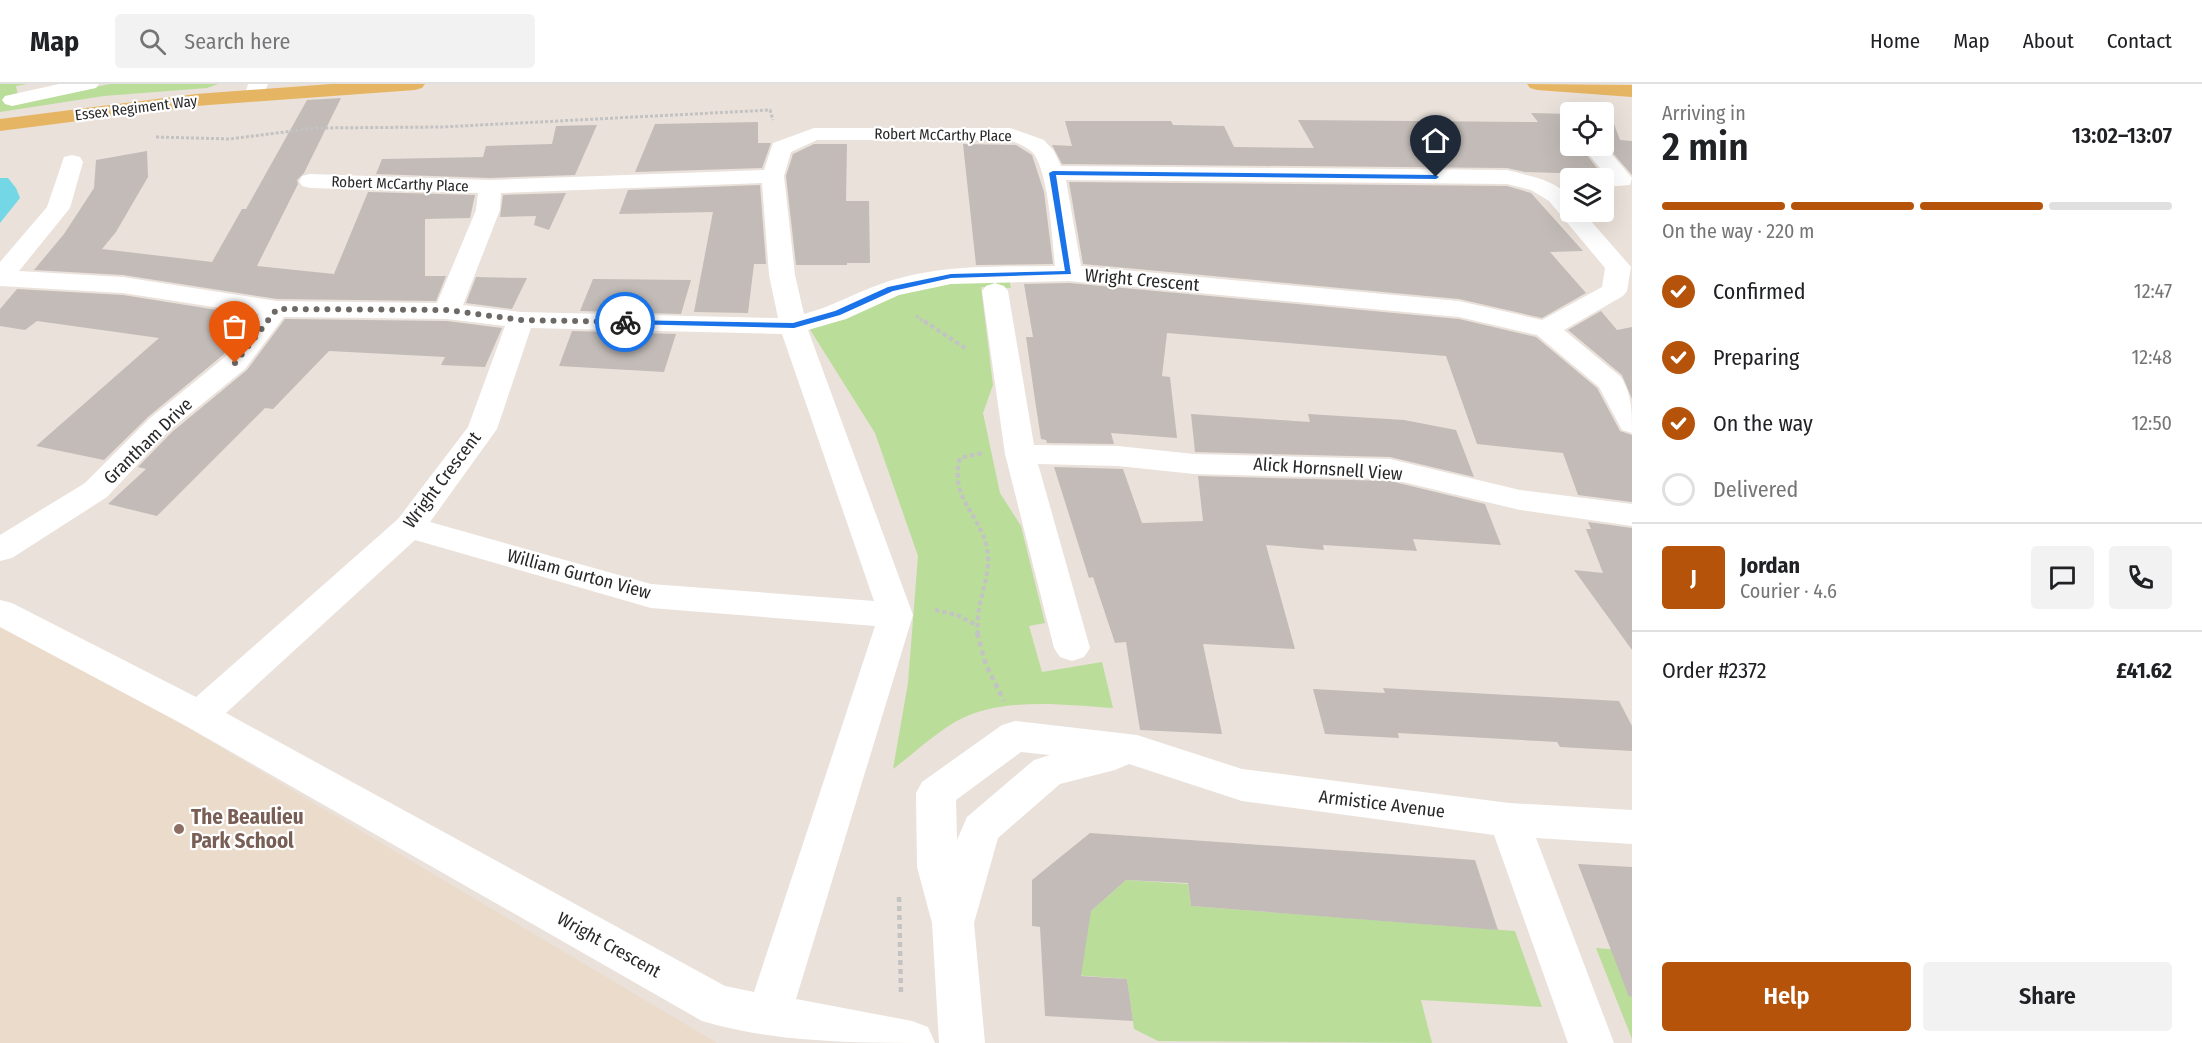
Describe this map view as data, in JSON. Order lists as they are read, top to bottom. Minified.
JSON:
{"streets":{"main road":["Essex Regiment Way"],"street":["Robert McCarthy Place","Wright Crescent","Grantham Drive","Alick Hornsnell View","William Gurton View","Armistice Avenue"]},"crossings":[["Robert McCarthy Place","Wright Crescent"],["Wright Crescent","William Gurton View"]],"places":["The Beaulieu Park School"],"page":{"header":"Map","search":"Search here","nav":["Home","Map","About","Contact"],"heading":["2 min","Arriving in","13:02–13:07"],"panel":["Jordan","Courier · 4.6","Order #2372","£41.62"],"bar":"On the way · 220 m","list":[["Confirmed","12:47"],["Preparing","12:48"],["On the way","12:50"],"Delivered"],"round":"J","buttons":["Help","Share"]}}
